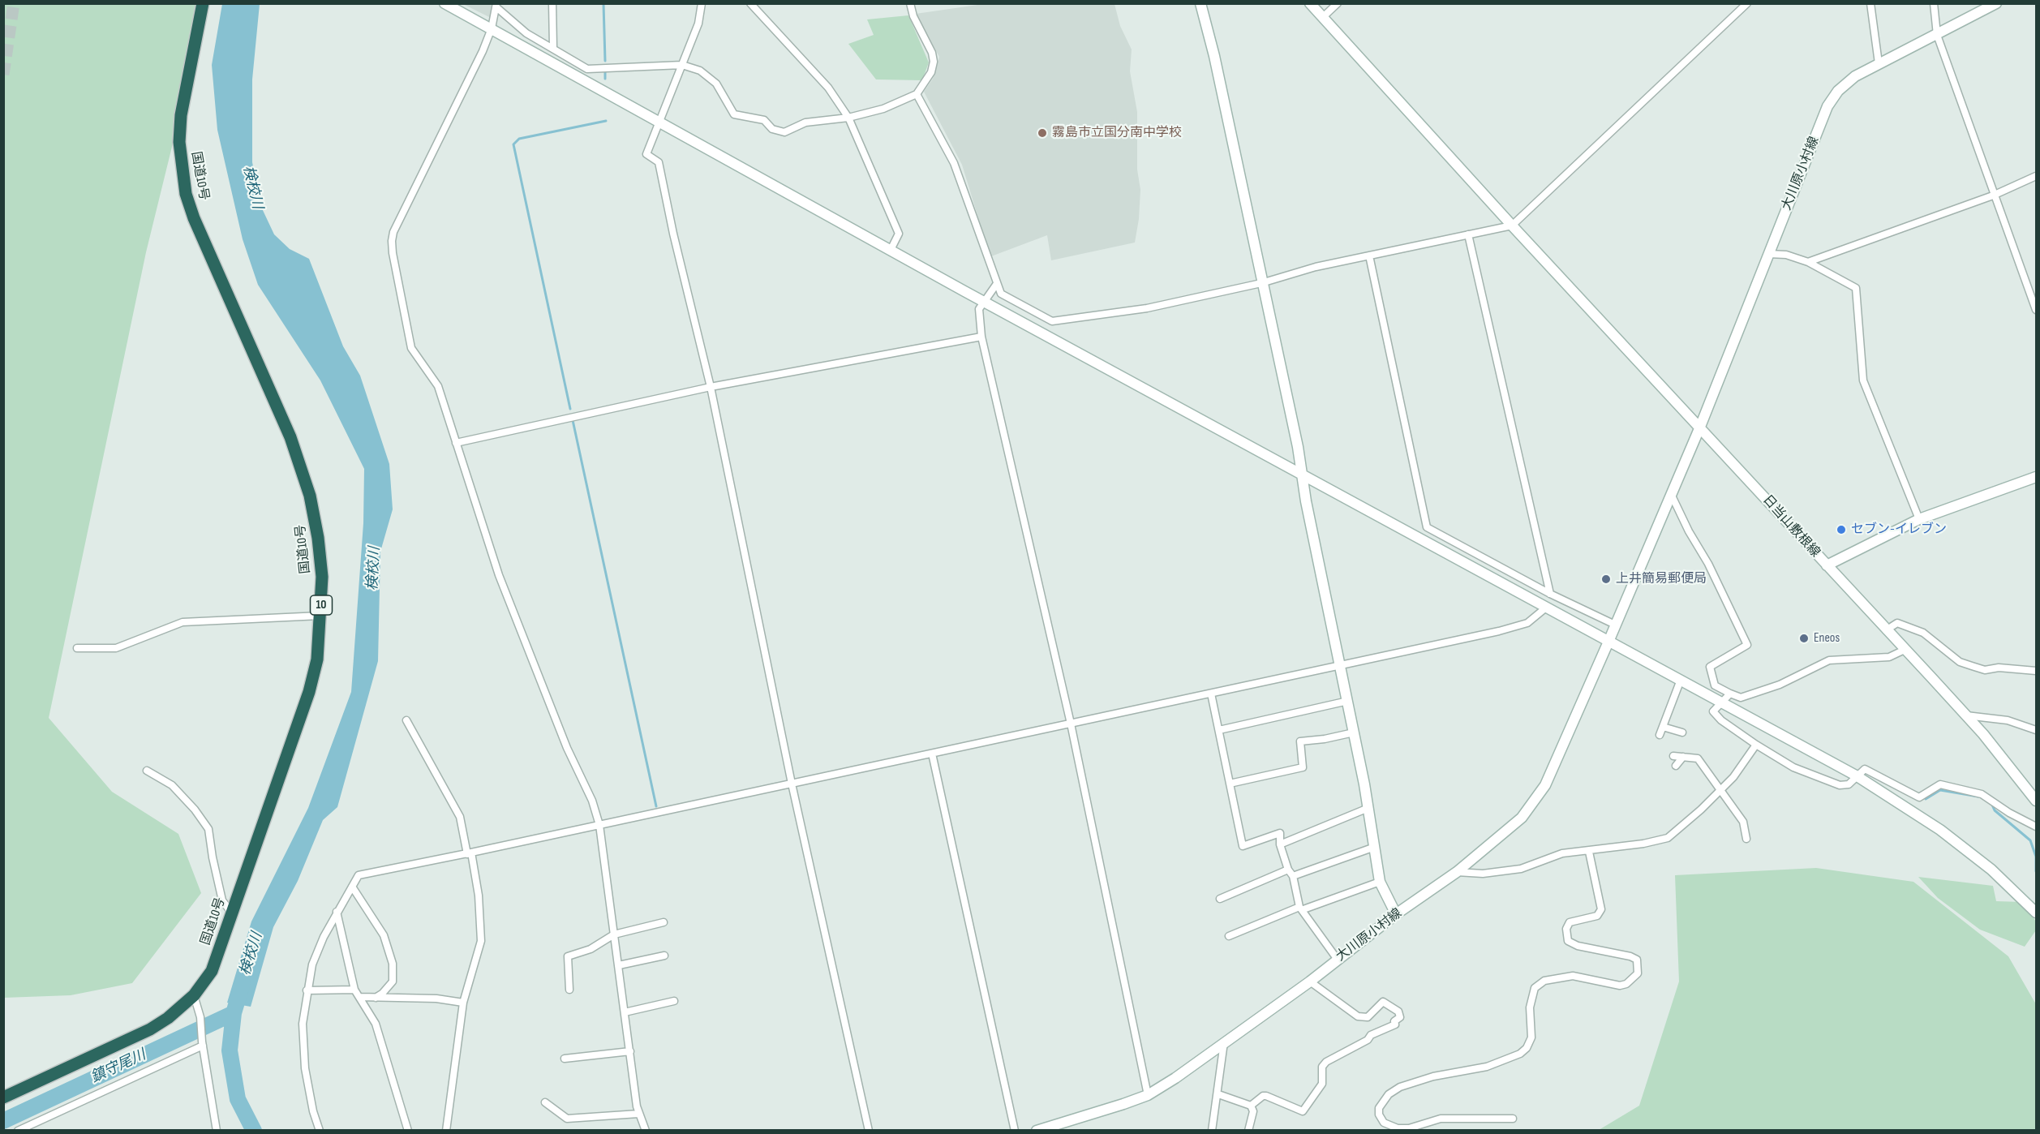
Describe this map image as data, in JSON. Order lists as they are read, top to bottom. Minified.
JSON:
{"streets":{"highway":["国道10号","10"],"main road":["大川原小村線","日当山敷根線"]},"crossings":[["大川原小村線","日当山敷根線"]],"water":["検校川","鎮守尾川"],"places":["霧島市立国分南中学校","セブン-イレブン","上井簡易郵便局","Eneos"]}
